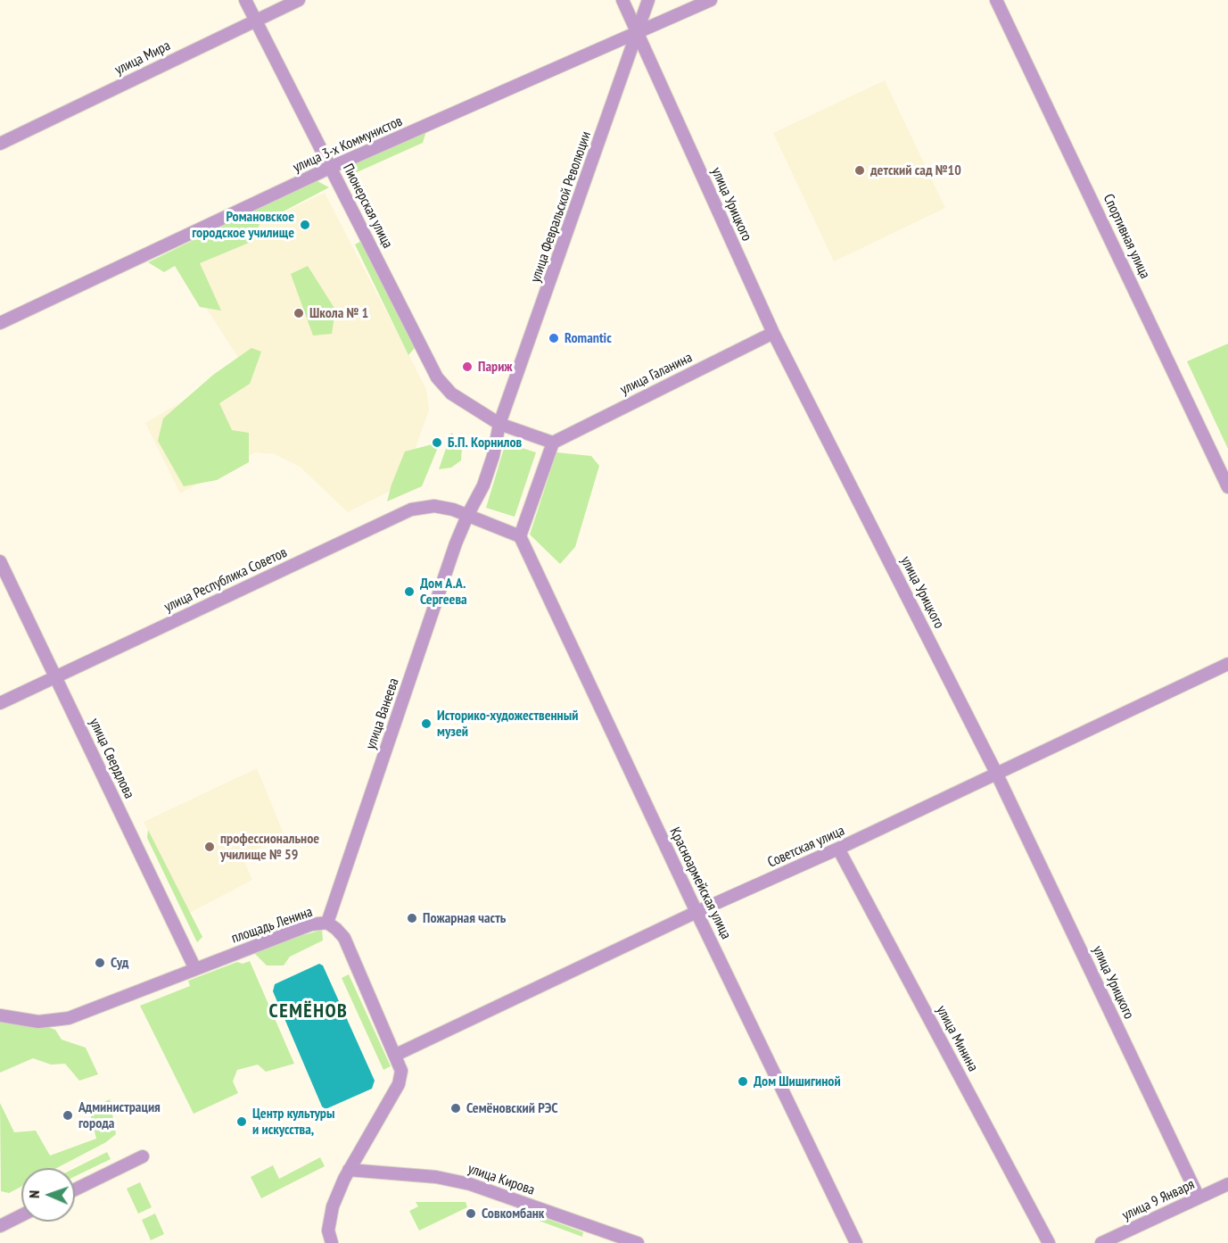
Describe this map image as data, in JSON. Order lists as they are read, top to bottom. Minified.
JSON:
{"streets":{"street":["улица Мира","улица 3-х Коммунистов","улица Урицкого","Пионерская улица","улица Февральской Революции","Спортивная улица","улица Галанина","улица Республика Советов","улица Ванеева","улица Свердлова","Советская улица","Красноармейская улица","площадь Ленина","улица Минина","улица Кирова","улица 9 Января"]},"crossings":[["улица Мира","Пионерская улица"],["улица 3-х Коммунистов","улица Урицкого"],["улица 3-х Коммунистов","Пионерская улица"],["улица 3-х Коммунистов","улица Февральской Революции"],["улица Урицкого","улица Февральской Революции"],["улица Урицкого","улица Галанина"],["улица Урицкого","Советская улица"],["улица Урицкого","улица 9 Января"],["Пионерская улица","улица Февральской Революции"],["Пионерская улица","улица Галанина"],["улица Февральской Революции","улица Республика Советов"],["улица Февральской Революции","улица Ванеева"],["улица Республика Советов","улица Ванеева"],["улица Республика Советов","улица Свердлова"],["улица Республика Советов","Красноармейская улица"],["улица Ванеева","площадь Ленина"],["улица Свердлова","площадь Ленина"],["Советская улица","Красноармейская улица"],["Советская улица","площадь Ленина"],["Советская улица","улица Минина"],["площадь Ленина","улица Кирова"]],"districts":["СЕМЁНОВ"],"places":["детский сад №10","Романовское городское училище","Школа № 1","Romantic","Париж","Б.П. Корнилов","Дом А.А. Сергеева","Историко-художественный музей","профессиональное училище № 59","Пожарная часть","Суд","Дом Шишигиной","Семёновский РЭС","Администрация города","Центр культуры и искусства,","Совкомбанк"],"north":"left"}
